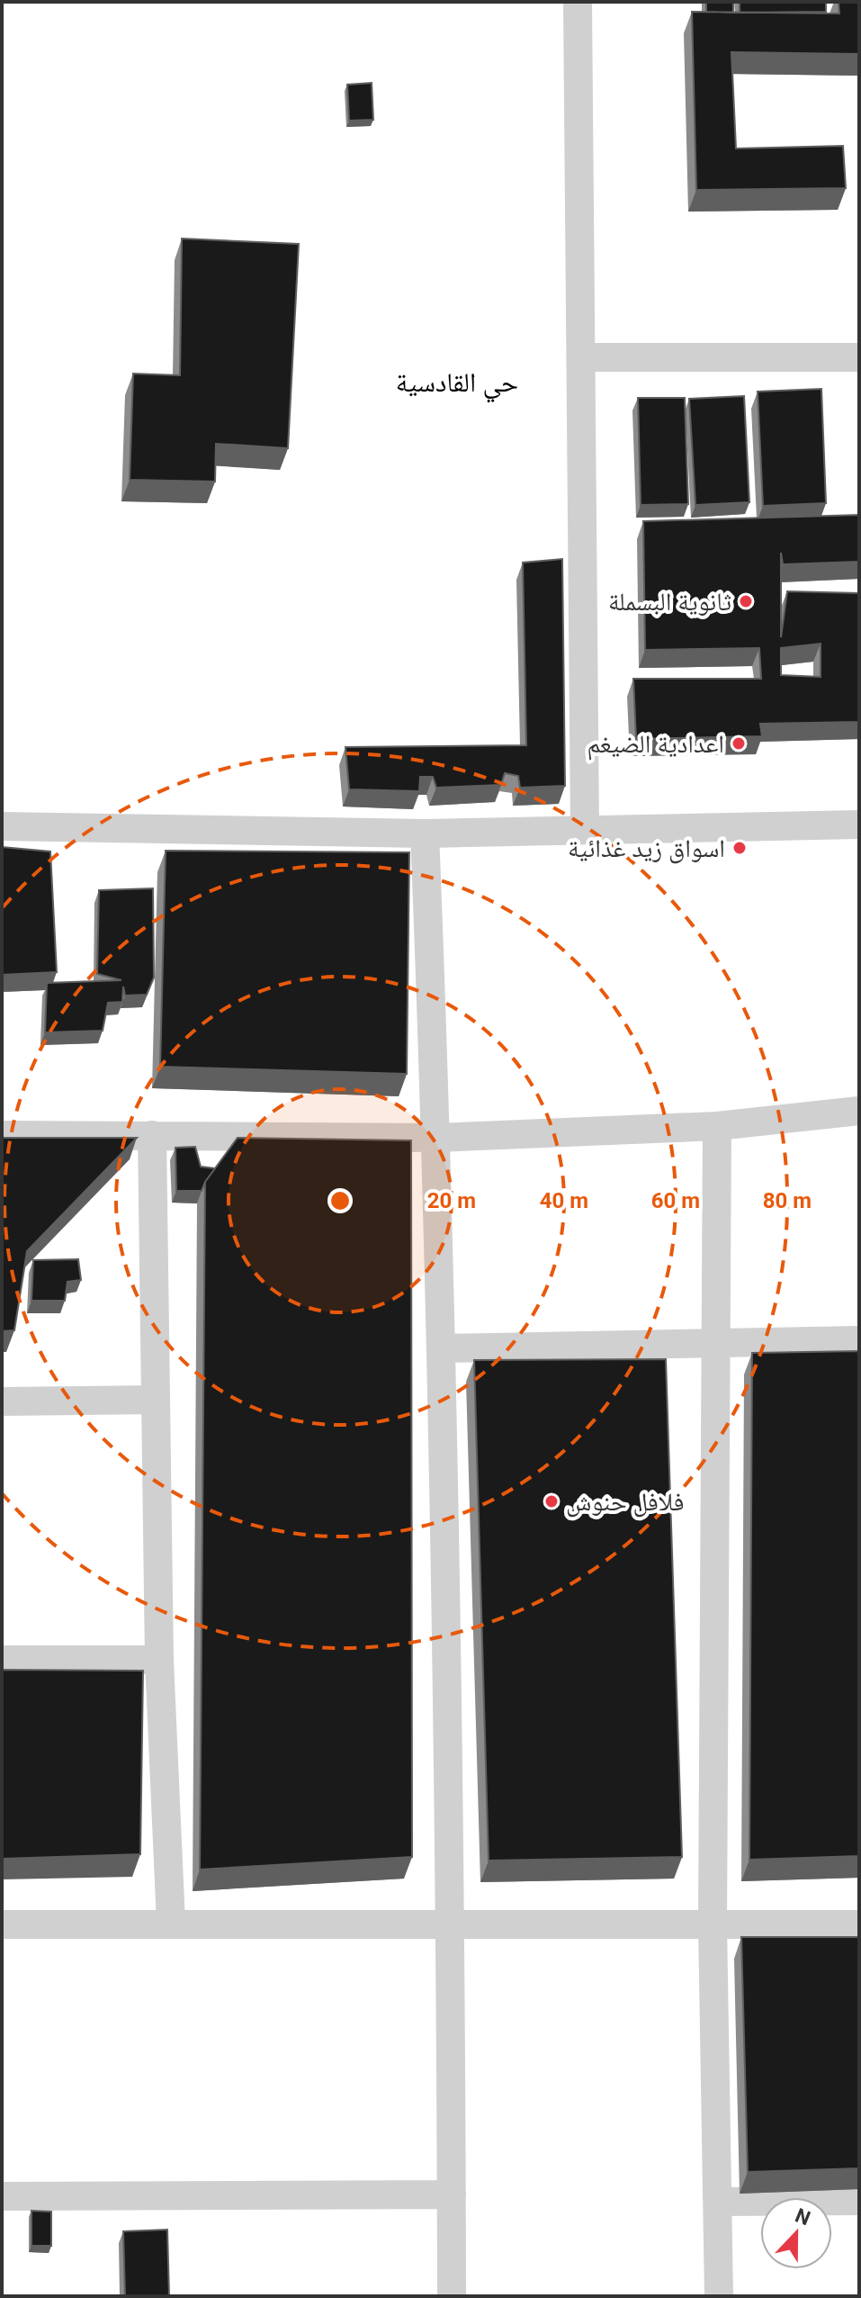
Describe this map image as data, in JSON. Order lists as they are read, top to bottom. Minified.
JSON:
{"districts":["حي القادسية"],"places":["ثانوية البسملة","اعدادية الضيغم","اسواق زيد غذائية","فلافل حنوش"],"north":"top","rings":["20 m","40 m","60 m","80 m"]}
